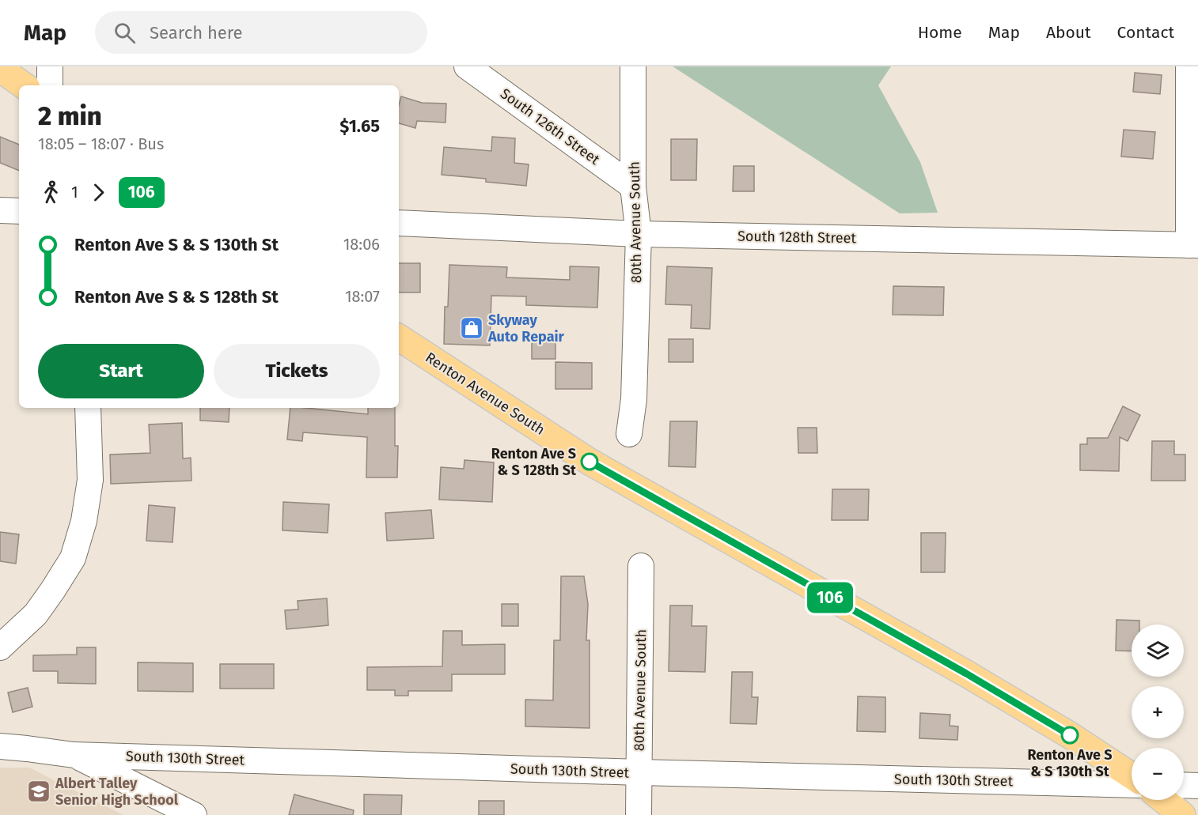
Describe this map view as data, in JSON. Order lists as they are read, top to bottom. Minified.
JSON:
{"streets":{"main road":["Renton Avenue South"],"street":["South 126th Street","80th Avenue South","South 128th Street","South 130th Street"]},"crossings":[["South 126th Street","80th Avenue South"],["80th Avenue South","South 128th Street"],["80th Avenue South","South 130th Street"]],"places":{"shop":["Skyway Auto Repair"],"other":["Renton Ave S & S 128th St","Renton Ave S & S 130th St"],"school or university":["Albert Talley Senior High School"]},"lines":["bus line 106"],"page":{"header":"Map","search":"Search here","nav":["Home","Map","About","Contact"],"on_map":"106","heading":["2 min","18:05 – 18:07 · Bus","$1.65"],"legs":["1","106"],"list":[{"name":"Renton Ave S & S 130th St","value":"18:06"},{"name":"Renton Ave S & S 128th St","value":"18:07"}],"buttons":["Start","Tickets"],"map_buttons":["+","−"]}}
